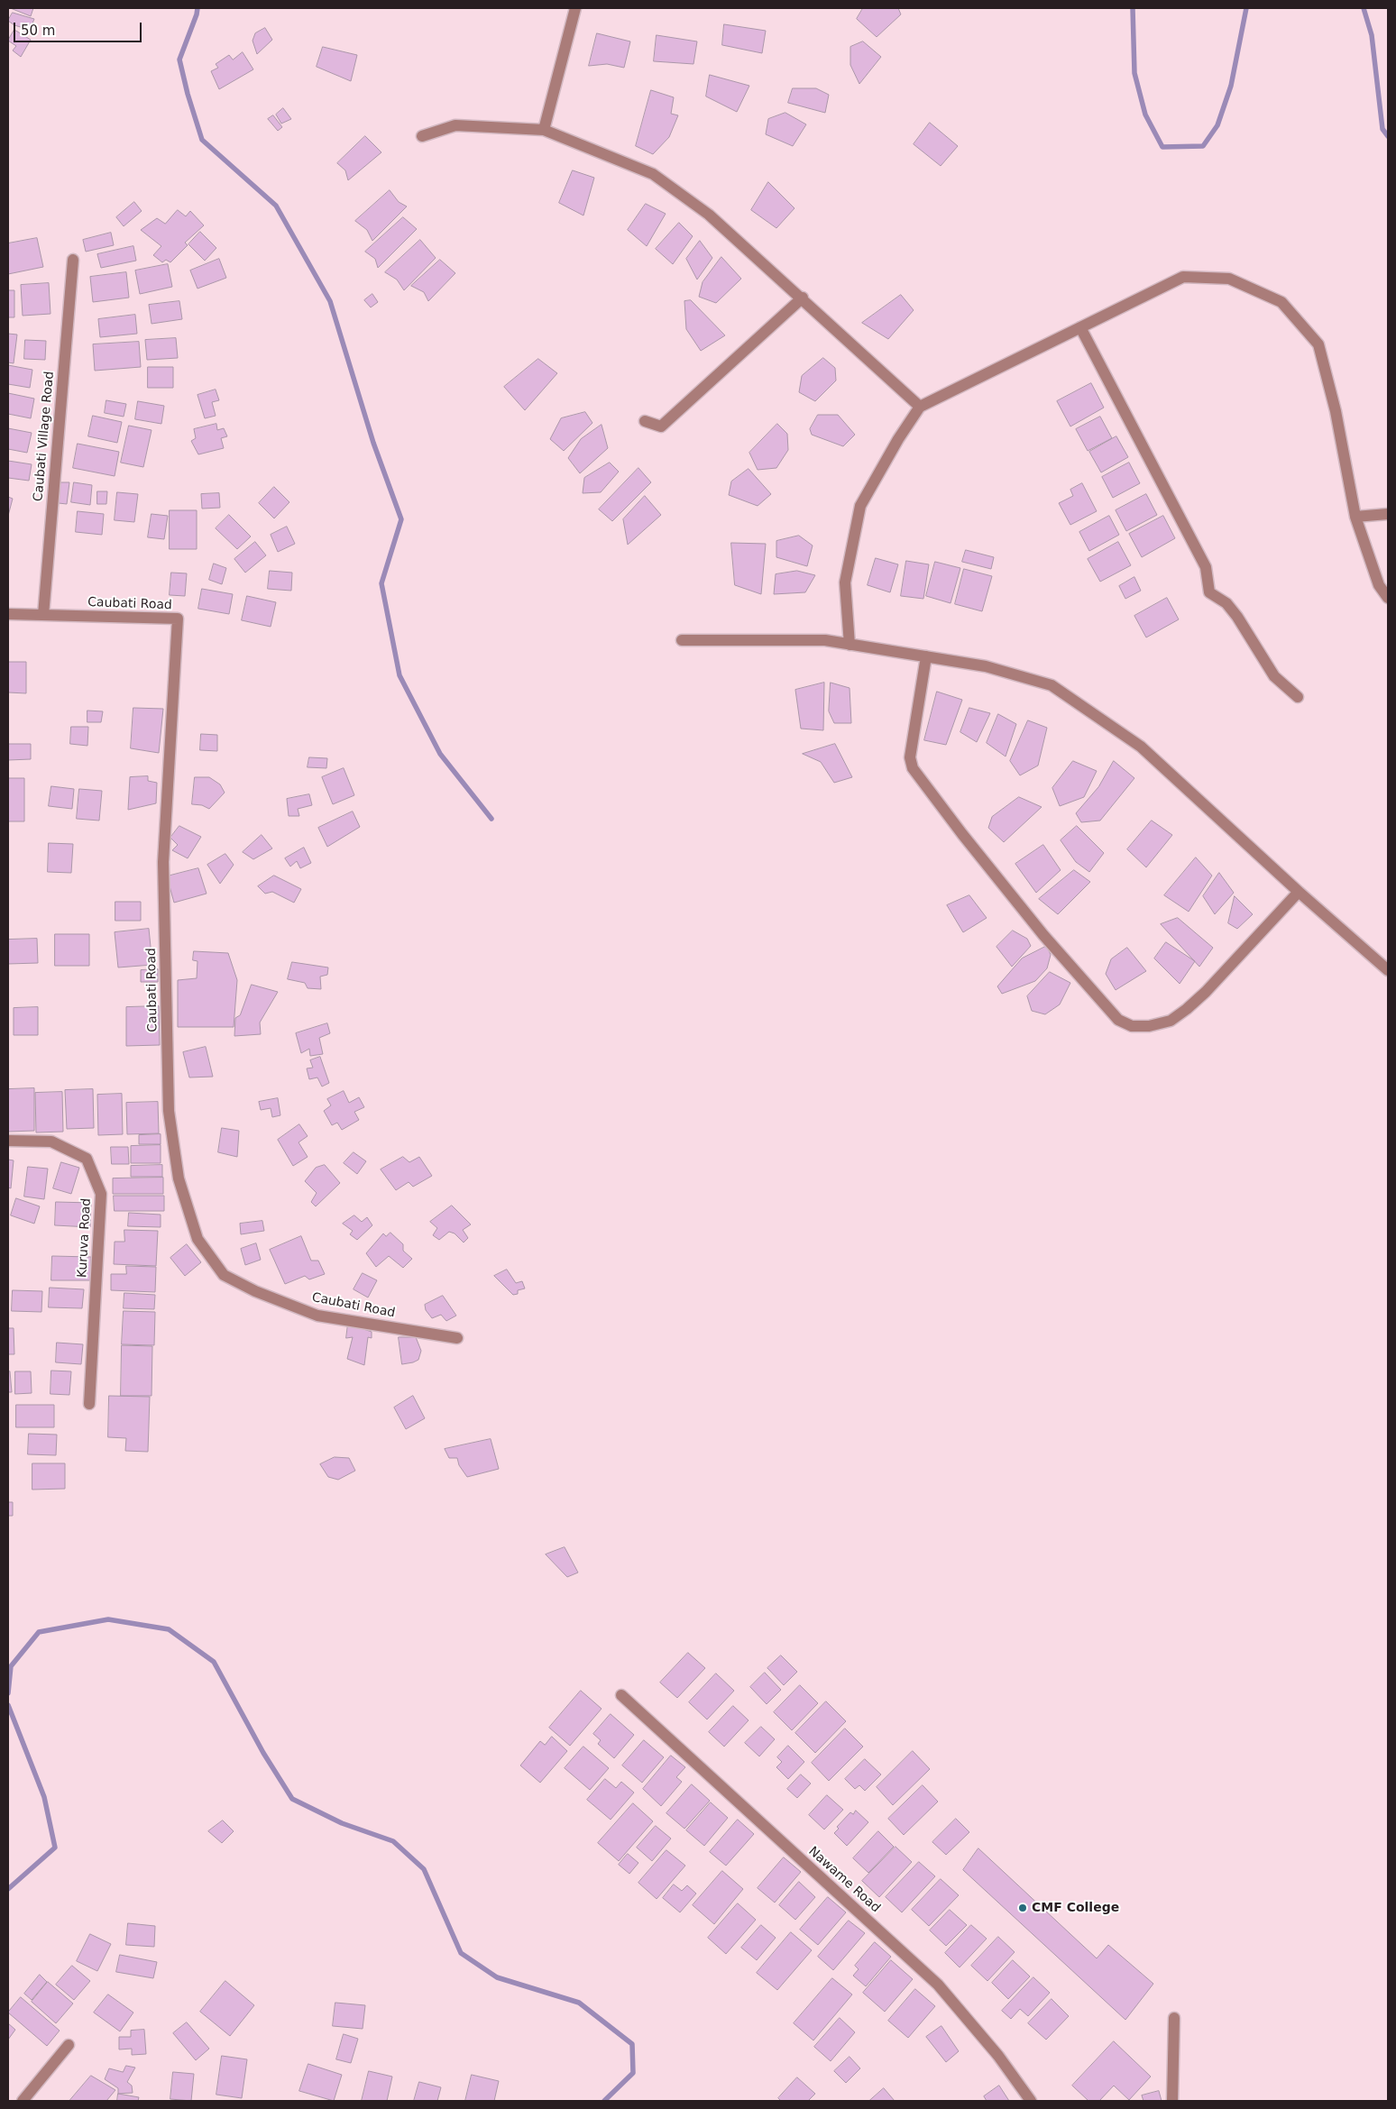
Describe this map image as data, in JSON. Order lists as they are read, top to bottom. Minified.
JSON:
{"streets":{"street":["Caubati Village Road","Caubati Road","Kuruva Road","Nawame Road"]},"crossings":[["Caubati Village Road","Caubati Road"]],"places":["CMF College"],"scale_bar":"50 m"}
